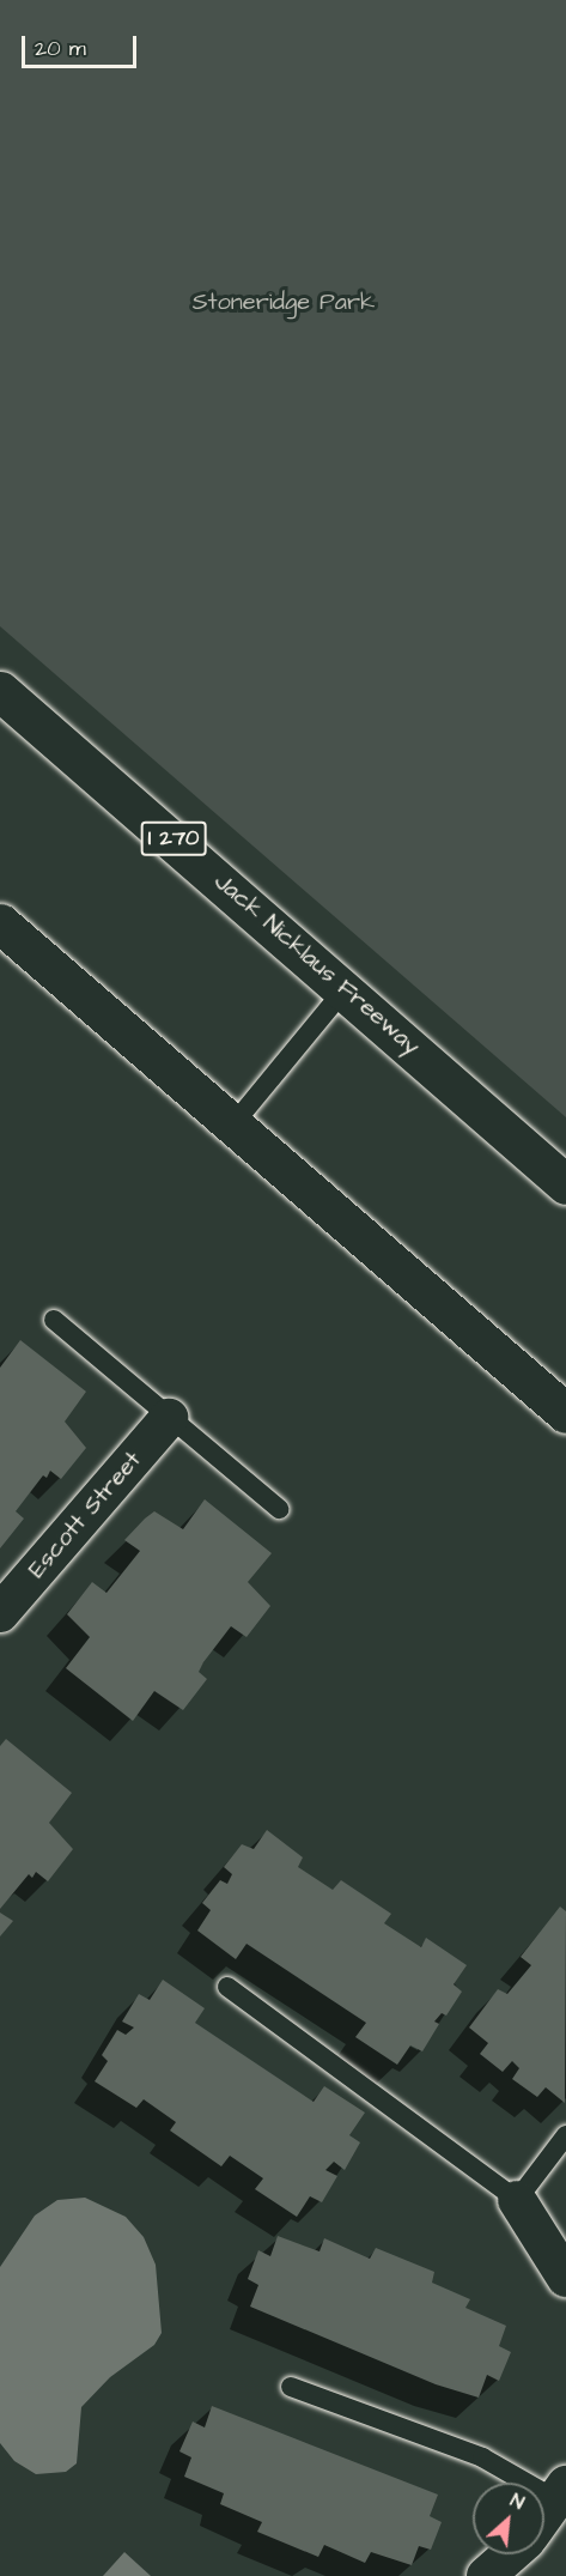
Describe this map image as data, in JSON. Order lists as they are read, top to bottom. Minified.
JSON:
{"streets":{"highway":["I 270","Jack Nicklaus Freeway"],"street":["Escott Street"]},"parks":["Stoneridge Park"],"scale_bar":"20 m","north":"top right"}
